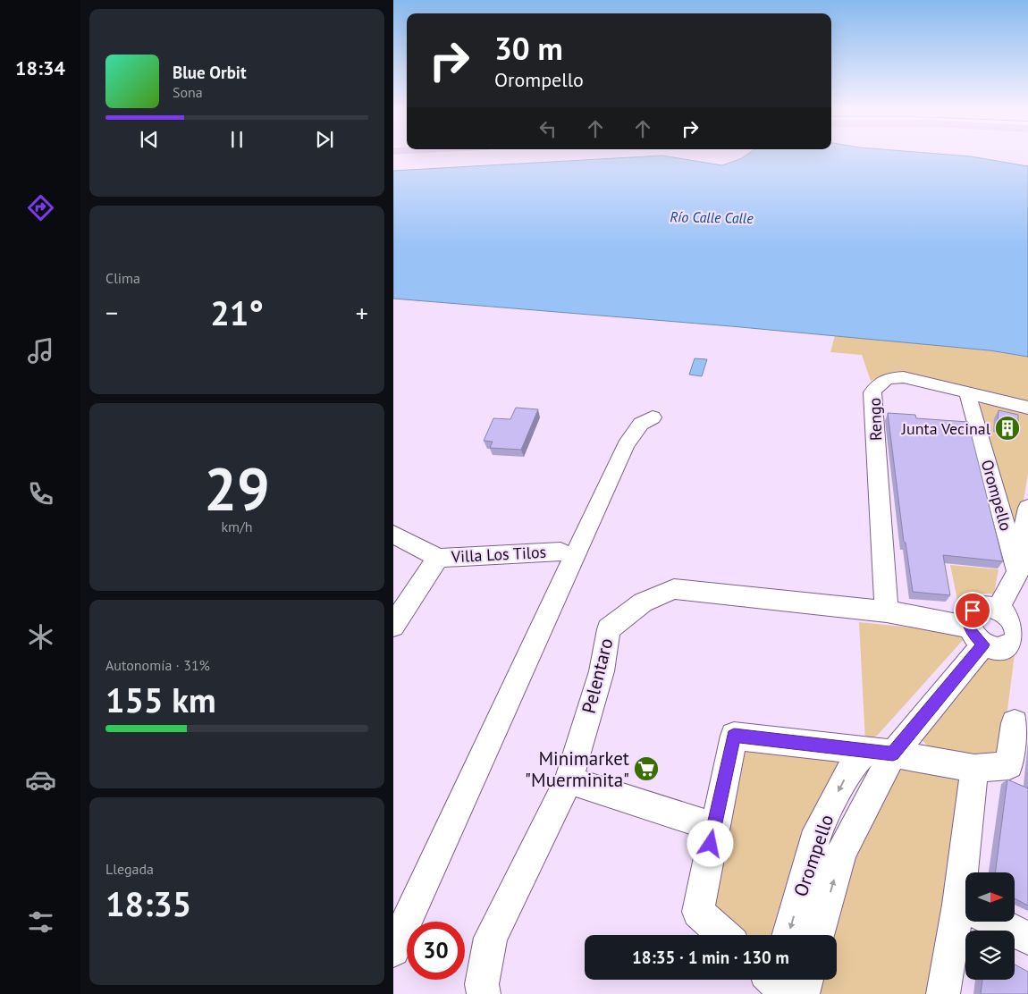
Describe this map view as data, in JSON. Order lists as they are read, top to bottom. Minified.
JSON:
{"streets":{"street":["Rengo","Orompello","Villa Los Tilos","Pelentaro"]},"crossings":[["Rengo","Orompello"],["Rengo","Pelentaro"],["Orompello","Pelentaro"]],"water":["Río Calle Calle"],"places":{"building":["Junta Vecinal"],"supermarket":["Minimarket \"Muerminita\""]},"north":"right","page":{"tabs":"18:34","turn":["30 m","Orompello"],"song":["Blue Orbit","Sona"],"tile":["Clima",["29","km/h"],["Autonomía · 31%","155 km"],["Llegada","18:35"]],"heat":["−","21°","+"],"limit":"30","trip":"18:35 · 1 min · 130 m"}}
